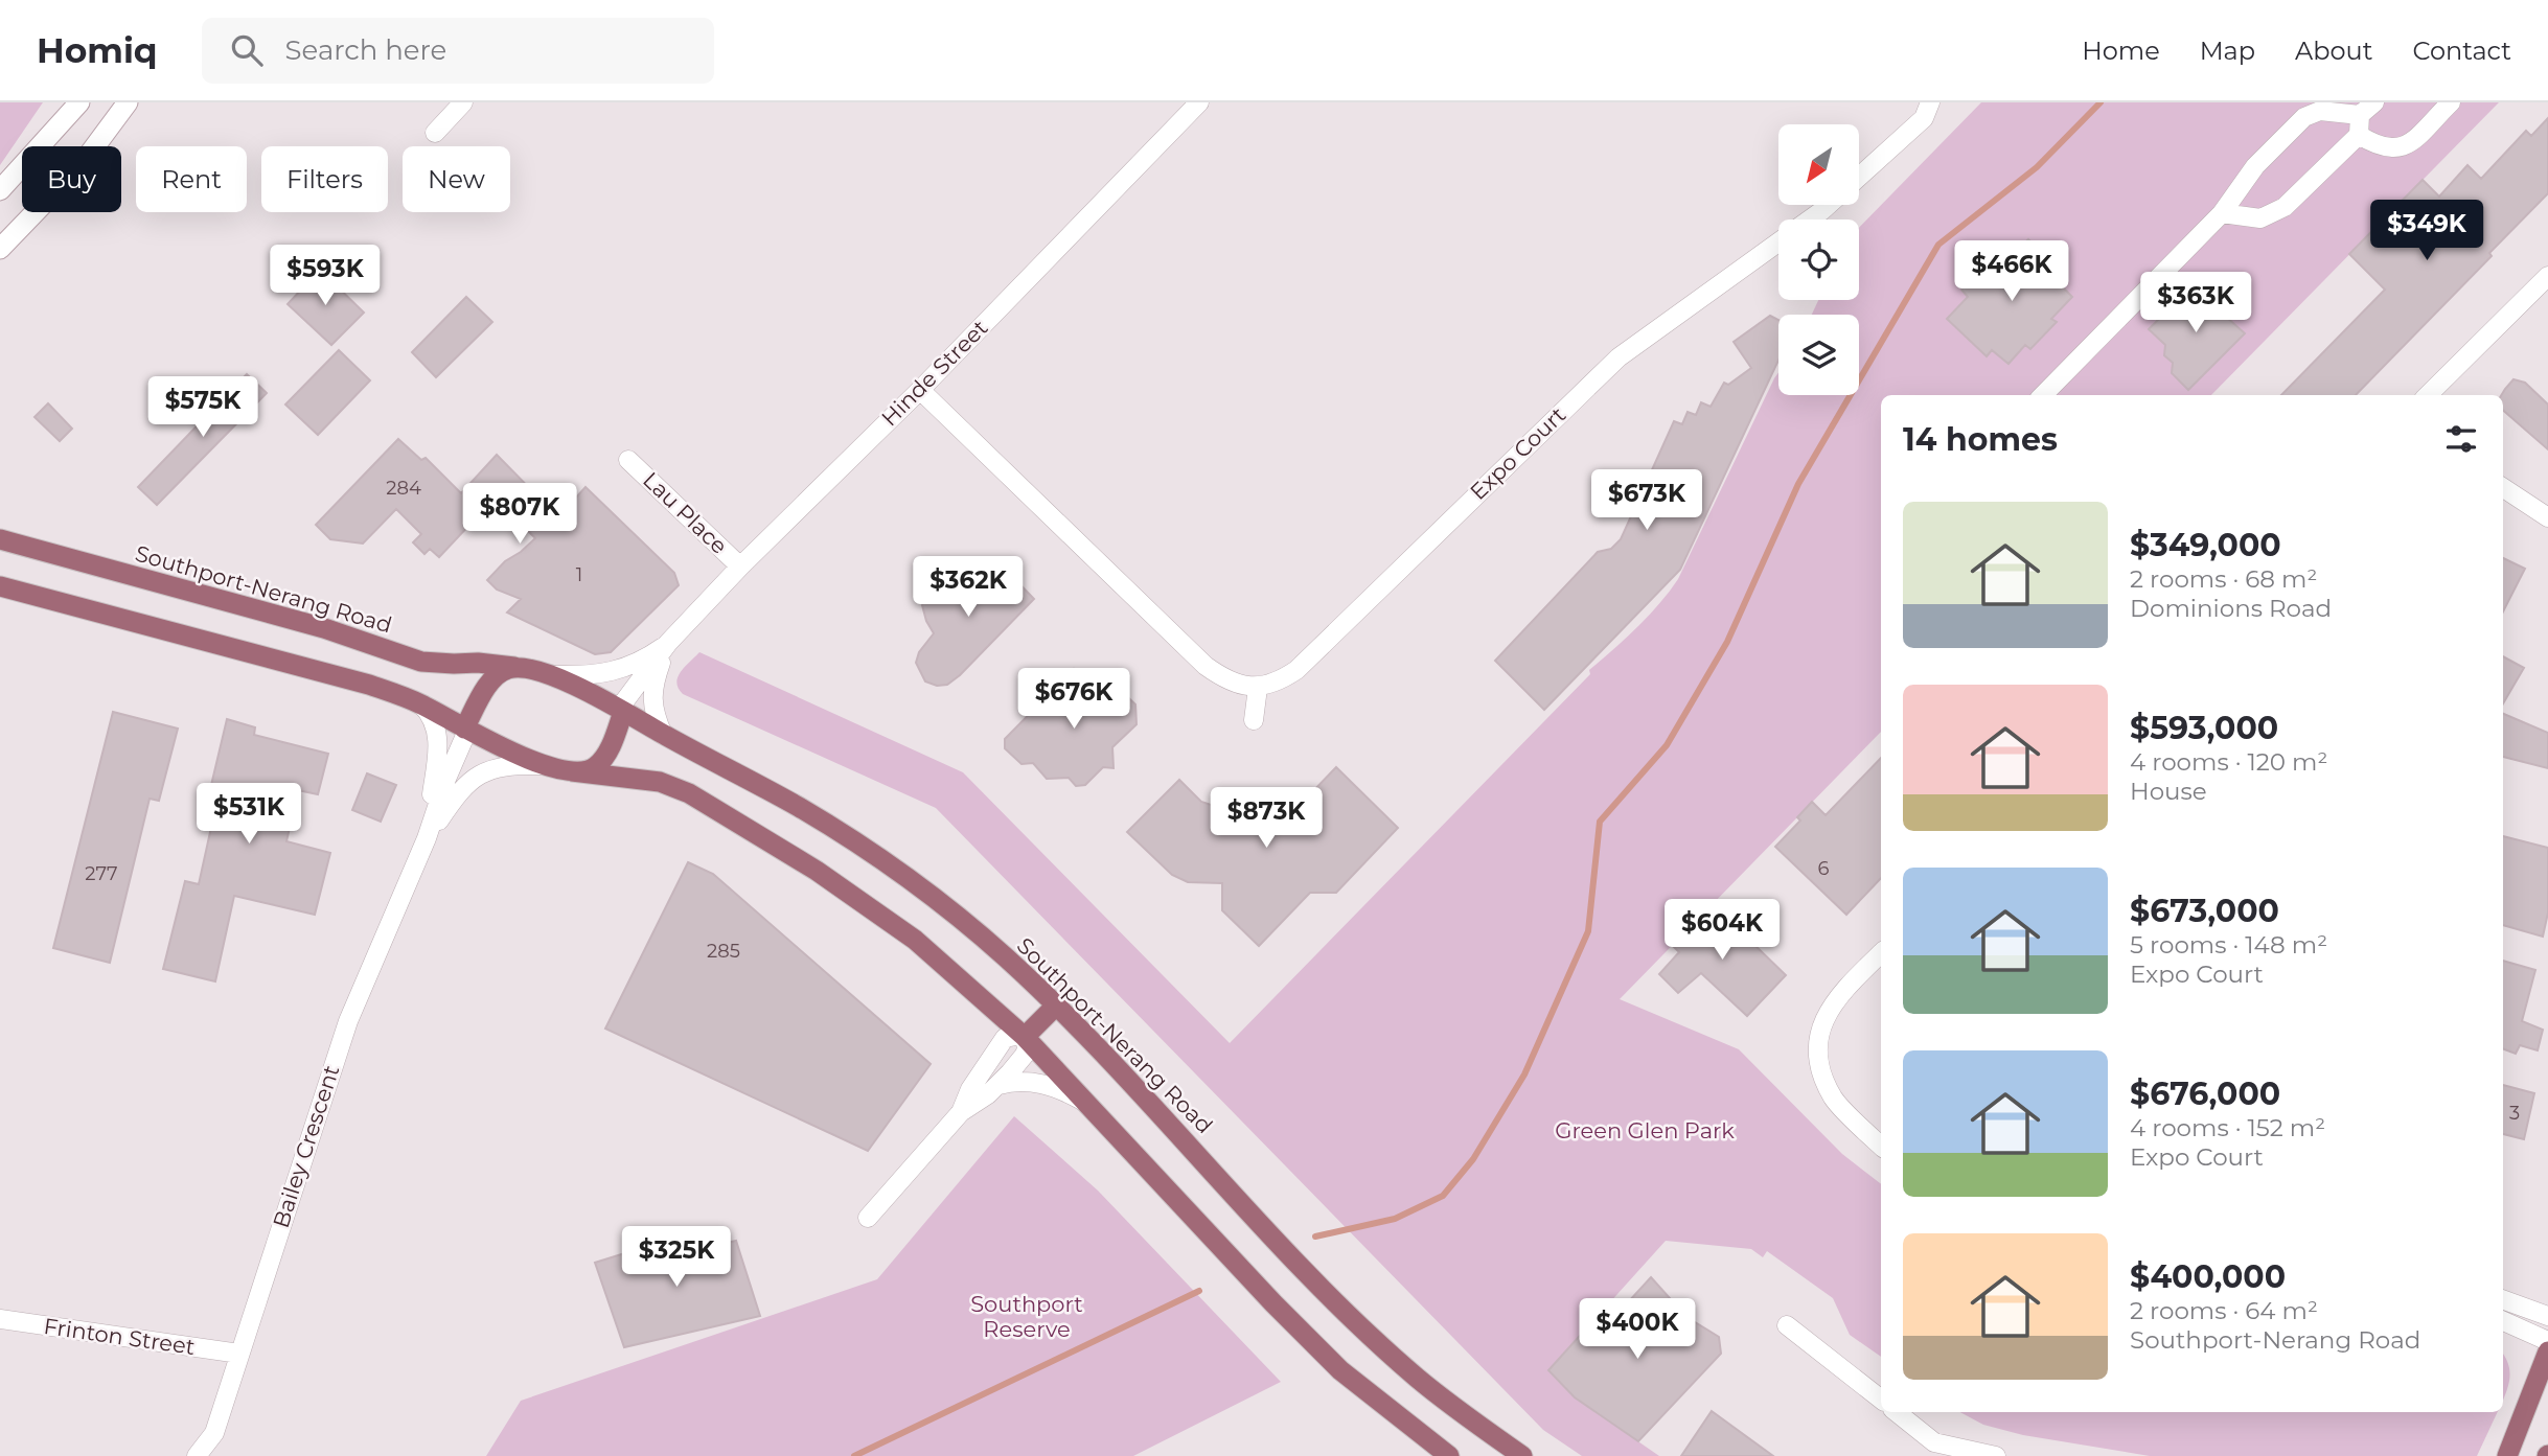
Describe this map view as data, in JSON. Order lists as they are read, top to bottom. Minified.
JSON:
{"streets":{"main road":["Southport-Nerang Road"],"street":["Hinde Street","Expo Court","Lau Place","Bailey Crescent","Frinton Street"]},"crossings":[["Hinde Street","Lau Place"],["Hinde Street","Southport-Nerang Road"],["Bailey Crescent","Frinton Street"]],"parks":["Green Glen Park","Southport Reserve"],"house_numbers":["284","1","6","277","285","3"],"north":"bottom left","page":{"header":"Homiq","search":"Search here","nav":["Home","Map","About","Contact"],"chip":["Buy","Rent","Filters","New"],"price":["$349K","$466K","$593K","$363K","$575K","$673K","$807K","$362K","$676K","$531K","$873K","$604K","$325K","$400K"],"heading":"14 homes","list":[{"name":"$349,000","note":"2 rooms · 68 m² · Dominions Road"},{"name":"$593,000","note":"4 rooms · 120 m² · House"},{"name":"$673,000","note":"5 rooms · 148 m² · Expo Court"},{"name":"$676,000","note":"4 rooms · 152 m² · Expo Court"},{"name":"$400,000","note":"2 rooms · 64 m² · Southport-Nerang Road"}]}}
